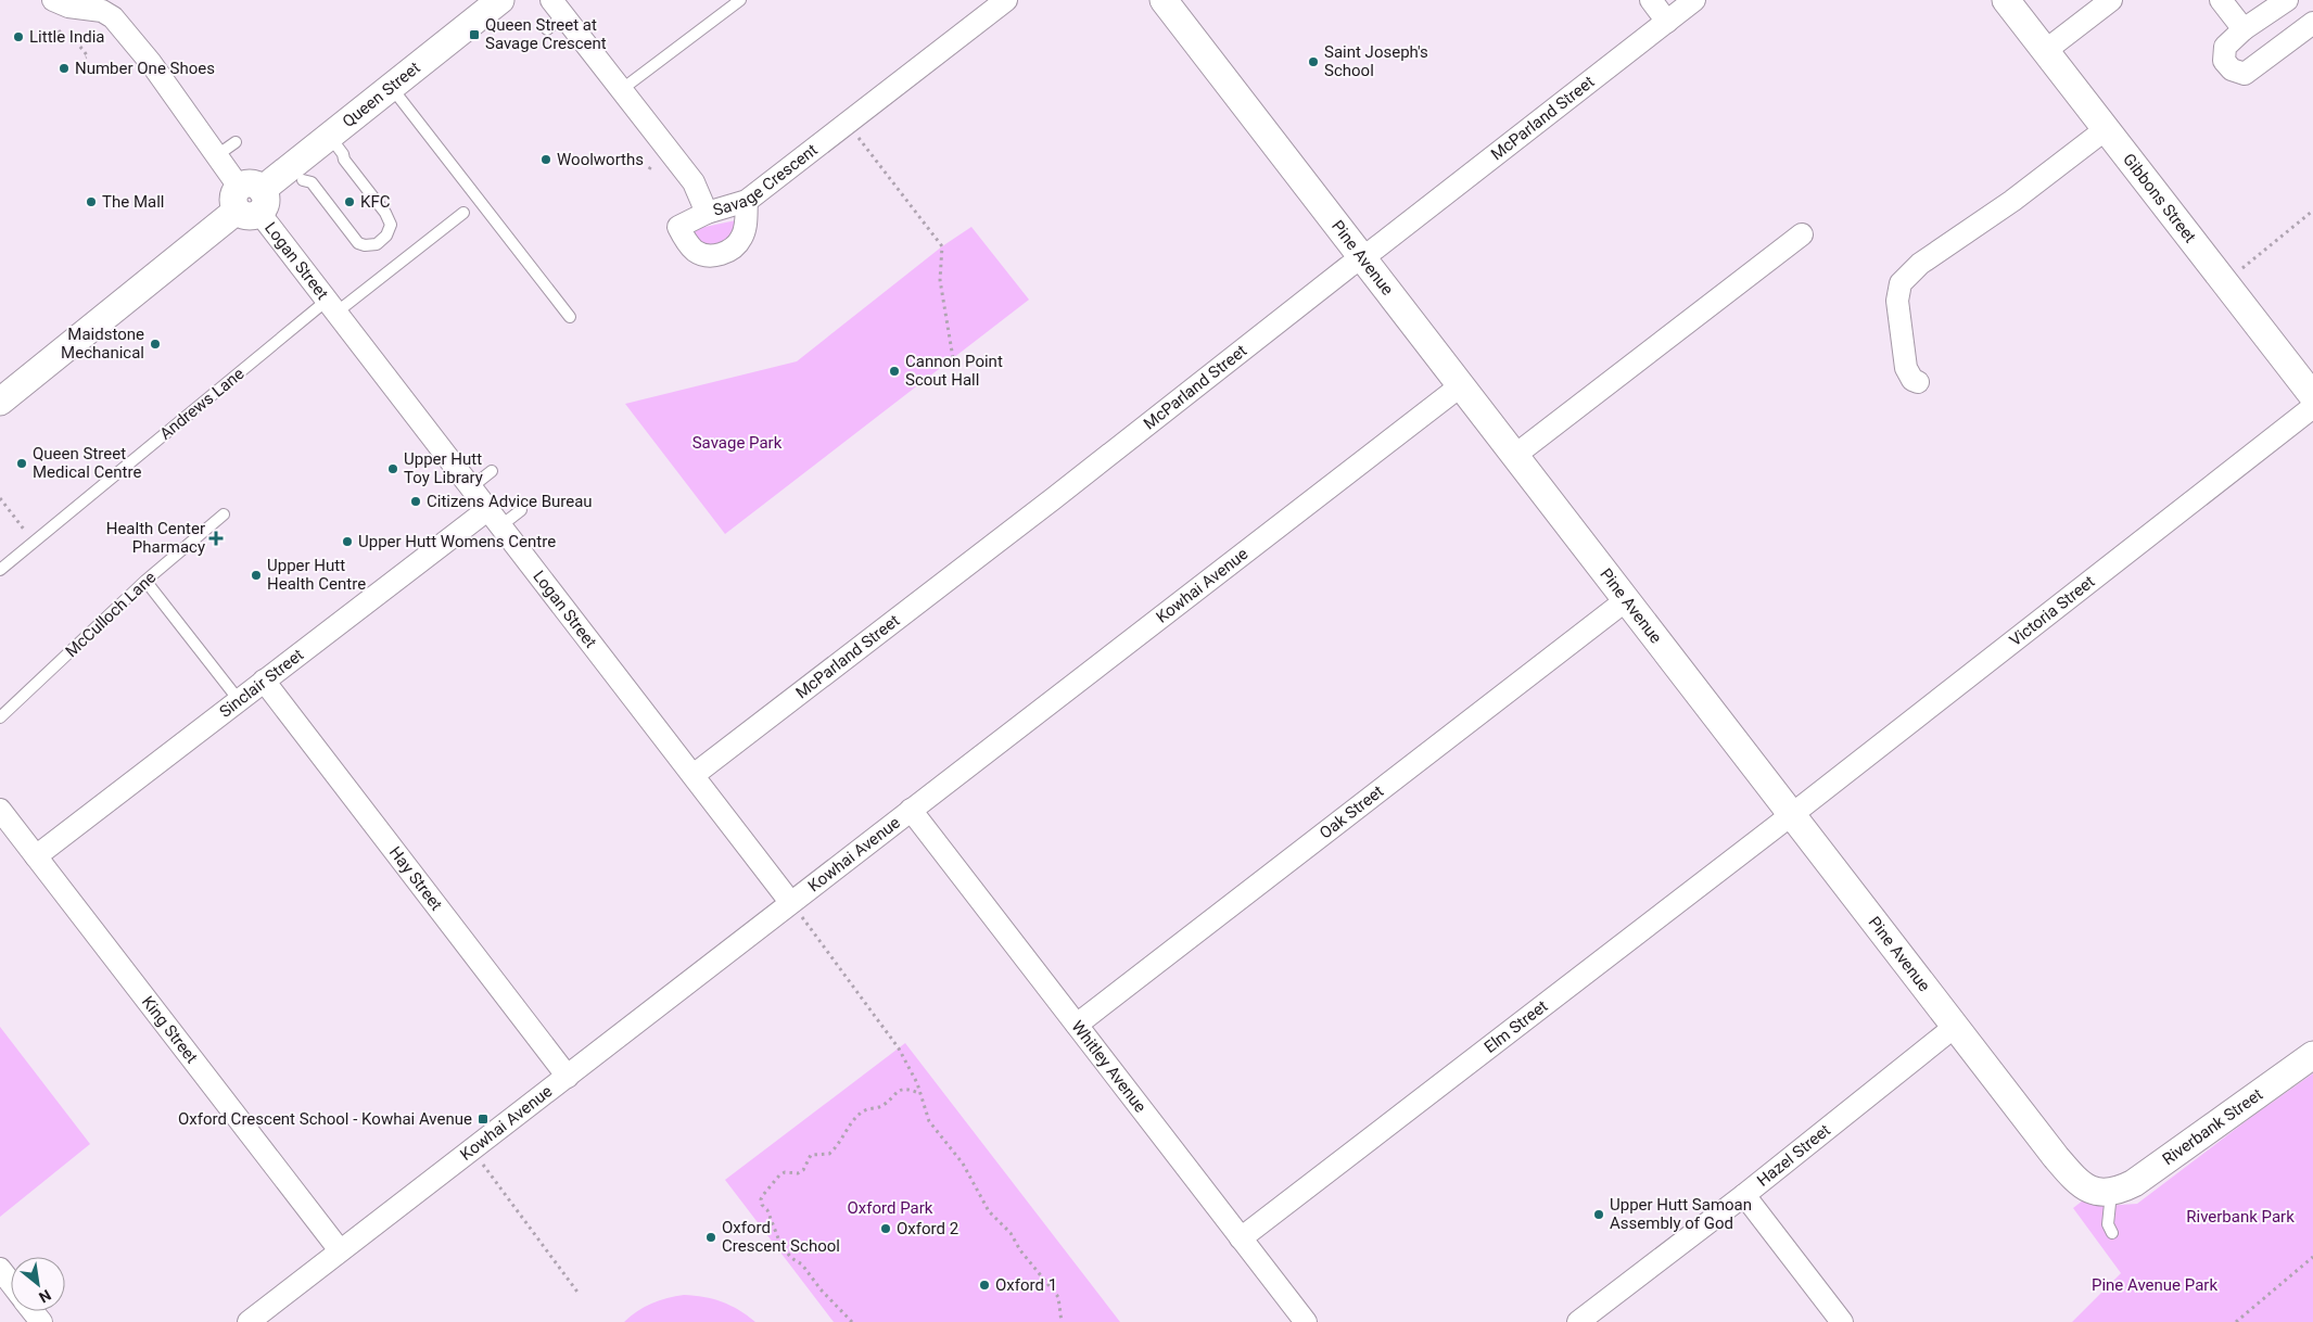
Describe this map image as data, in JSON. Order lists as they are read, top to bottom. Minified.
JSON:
{"streets":{"street":["Queen Street","McParland Street","Savage Crescent","Gibbons Street","Pine Avenue","Logan Street","Kowhai Avenue","Victoria Street","Sinclair Street","Oak Street","Hay Street","Elm Street","King Street","Whitley Avenue","Riverbank Street","Hazel Street"],"lane":["Andrews Lane","McCulloch Lane"]},"crossings":[["Queen Street","Logan Street"],["McParland Street","Pine Avenue"],["McParland Street","Logan Street"],["Pine Avenue","Kowhai Avenue"],["Pine Avenue","Victoria Street"],["Pine Avenue","Oak Street"],["Pine Avenue","Elm Street"],["Pine Avenue","Riverbank Street"],["Pine Avenue","Hazel Street"],["Logan Street","Andrews Lane"],["Logan Street","Kowhai Avenue"],["Logan Street","Sinclair Street"],["Kowhai Avenue","Hay Street"],["Kowhai Avenue","King Street"],["Kowhai Avenue","Whitley Avenue"],["Victoria Street","Elm Street"],["Sinclair Street","Hay Street"],["Sinclair Street","King Street"],["Oak Street","Whitley Avenue"],["Elm Street","Whitley Avenue"]],"parks":["Savage Park","Oxford Park","Riverbank Park","Pine Avenue Park"],"places":{"transit":["Queen Street at Savage Crescent","Oxford Crescent School - Kowhai Avenue"],"other":["Little India","Saint Joseph's School","Number One Shoes","Woolworths","The Mall","KFC","Maidstone Mechanical","Cannon Point Scout Hall","Queen Street Medical Centre","Upper Hutt Toy Library","Citizens Advice Bureau","Upper Hutt Womens Centre","Upper Hutt Health Centre","Upper Hutt Samoan Assembly of God","Oxford 2","Oxford Crescent School","Oxford 1"],"health":["Health Center Pharmacy"]},"north":"bottom right"}
